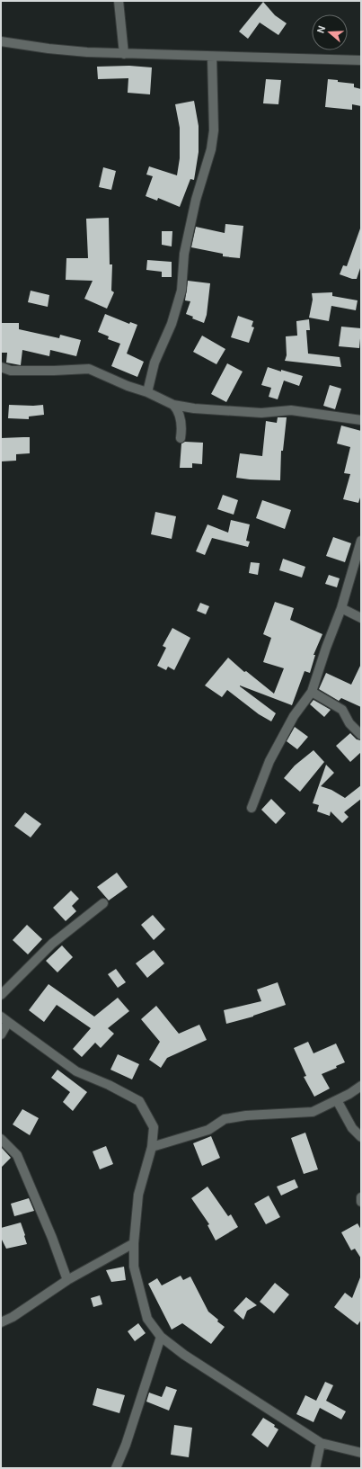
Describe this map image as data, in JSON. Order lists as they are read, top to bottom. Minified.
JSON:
{"north":"left"}
